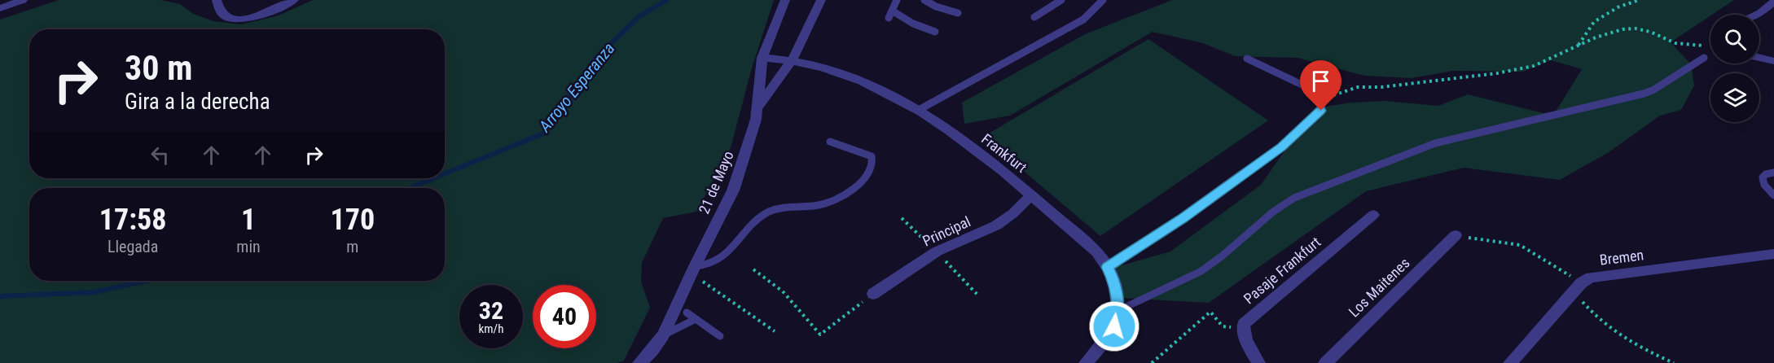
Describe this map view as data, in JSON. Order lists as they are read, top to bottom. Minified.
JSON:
{"streets":{"street":["Frankfurt","21 de Mayo","Principal","Bremen","Pasaje Frankfurt","Los Maitenes"]},"crossings":[["Frankfurt","21 de Mayo"],["Frankfurt","Principal"]],"water":["Arroyo Esperanza"],"page":{"turn":["30 m","Gira a la derecha"],"eta":["17:58","Llegada","1","min","170","m"],"speed":"32 km/h","limit":"40"}}
